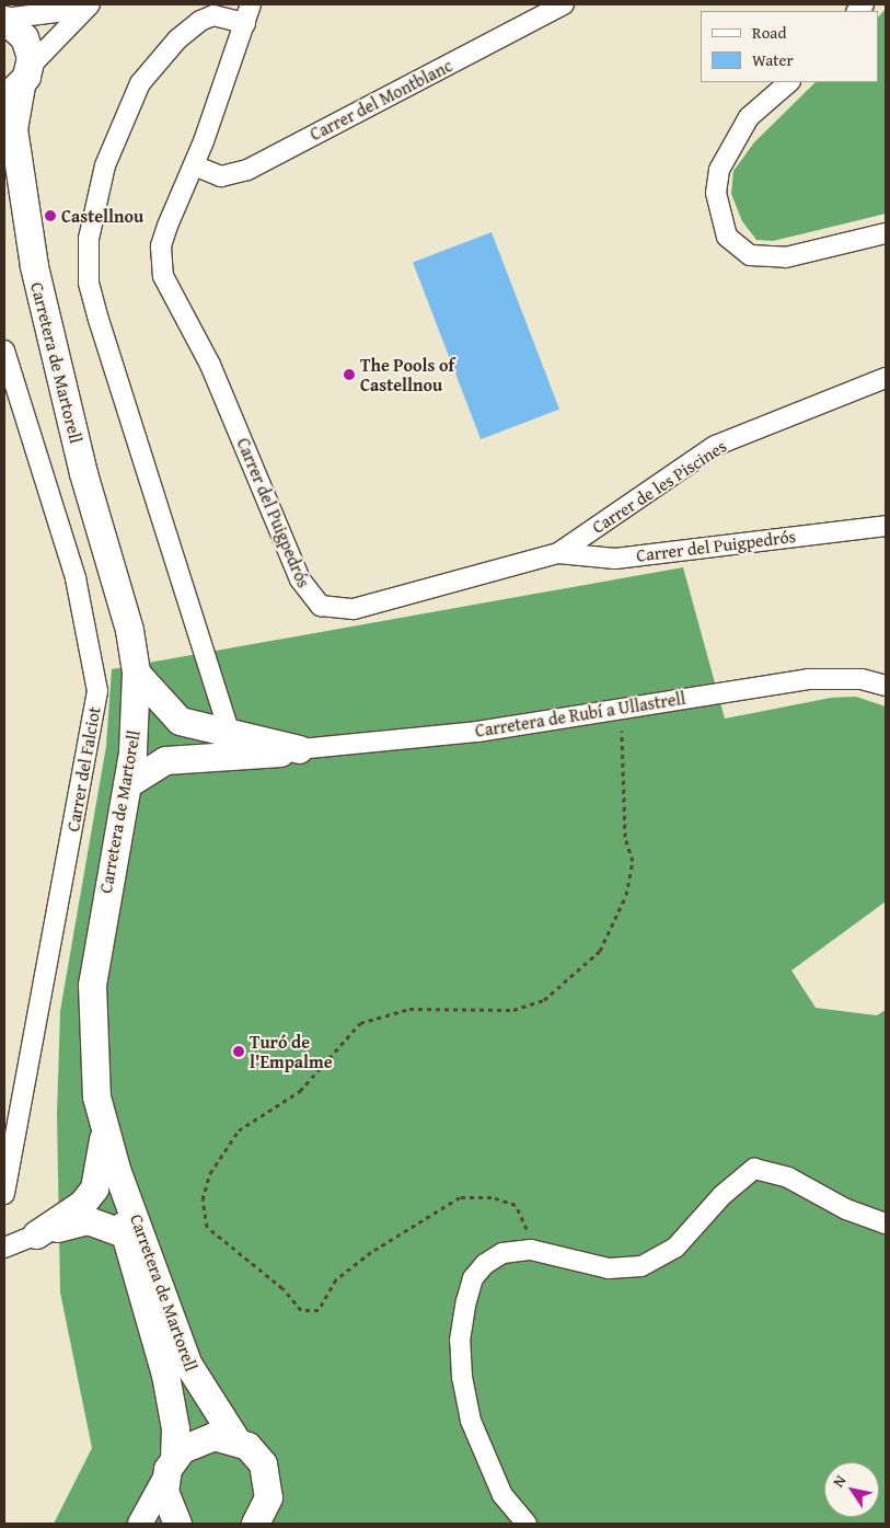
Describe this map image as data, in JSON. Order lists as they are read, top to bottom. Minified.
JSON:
{"streets":{"main road":["Carretera de Martorell"],"street":["Carrer del Montblanc","Carrer de les Piscines","Carrer del Puigpedrós","Carretera de Rubí a Ullastrell","Carrer del Falciot"]},"crossings":[["Carrer del Montblanc","Carrer del Puigpedrós"],["Carrer de les Piscines","Carrer del Puigpedrós"]],"places":["Castellnou","The Pools of Castellnou","Turó de l'Empalme"],"legend":["Road","Water"],"north":"top left"}
